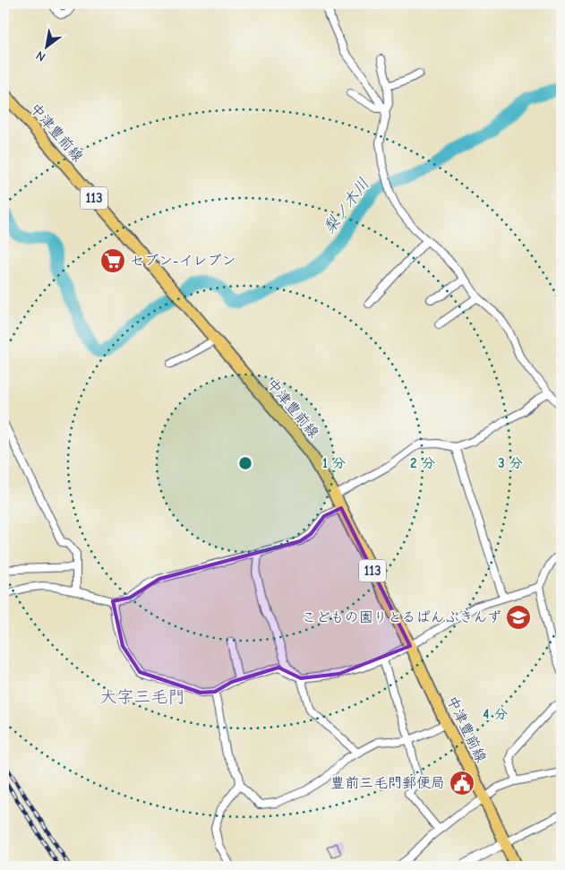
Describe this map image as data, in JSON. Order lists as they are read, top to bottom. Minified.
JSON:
{"streets":{"main road":["中津豊前線","113"]},"districts":["大字三毛門"],"water":["梨ノ木川"],"places":{"supermarket":["セブン-イレブン"],"school or university":["こどもの園りとるぱんぷきんず"],"public building":["豊前三毛門郵便局"]},"north":"bottom left","rings":["1 分","2 分","3 分","4 分"]}
